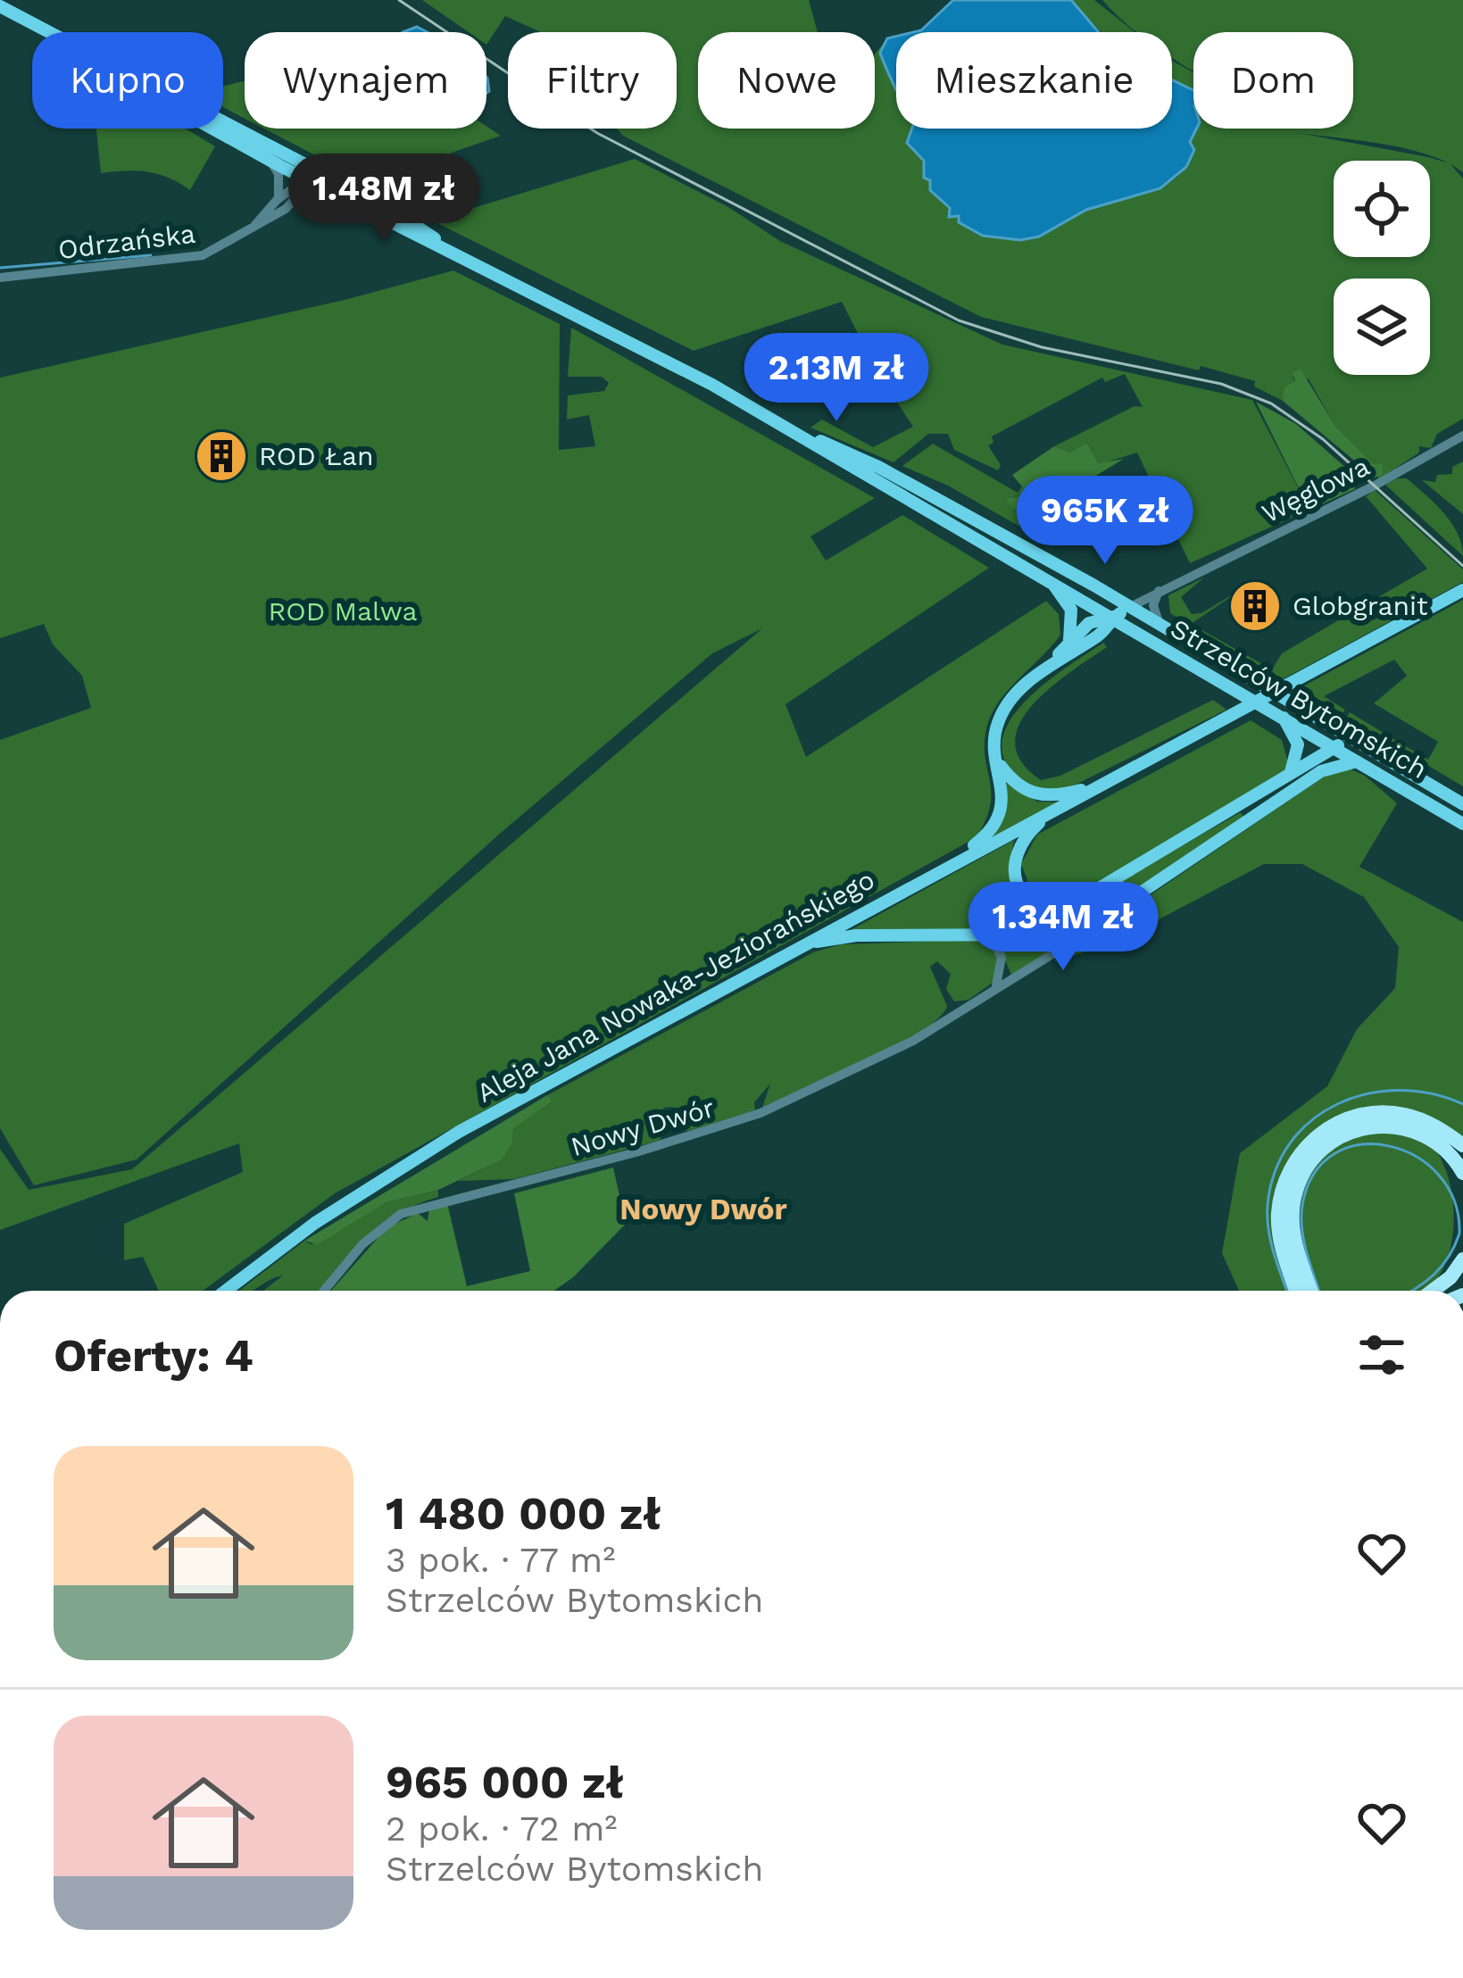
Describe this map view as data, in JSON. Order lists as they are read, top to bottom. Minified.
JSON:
{"streets":{"main road":["Strzelców Bytomskich","Aleja Jana Nowaka-Jeziorańskiego"],"street":["Odrzańska","Węglowa","Nowy Dwór"]},"crossings":[["Węglowa","Strzelców Bytomskich"]],"districts":["Nowy Dwór"],"parks":["ROD Malwa"],"places":{"building":["ROD Łan","Globgranit"]},"page":{"chip":["Kupno","Wynajem","Filtry","Nowe","Mieszkanie","Dom"],"price":["1.48M zł","2.13M zł","965K zł","1.34M zł"],"heading":"Oferty: 4","list":[{"name":"1 480 000 zł","note":"3 pok. · 77 m² · Strzelców Bytomskich"},{"name":"965 000 zł","note":"2 pok. · 72 m² · Strzelców Bytomskich"}]}}
